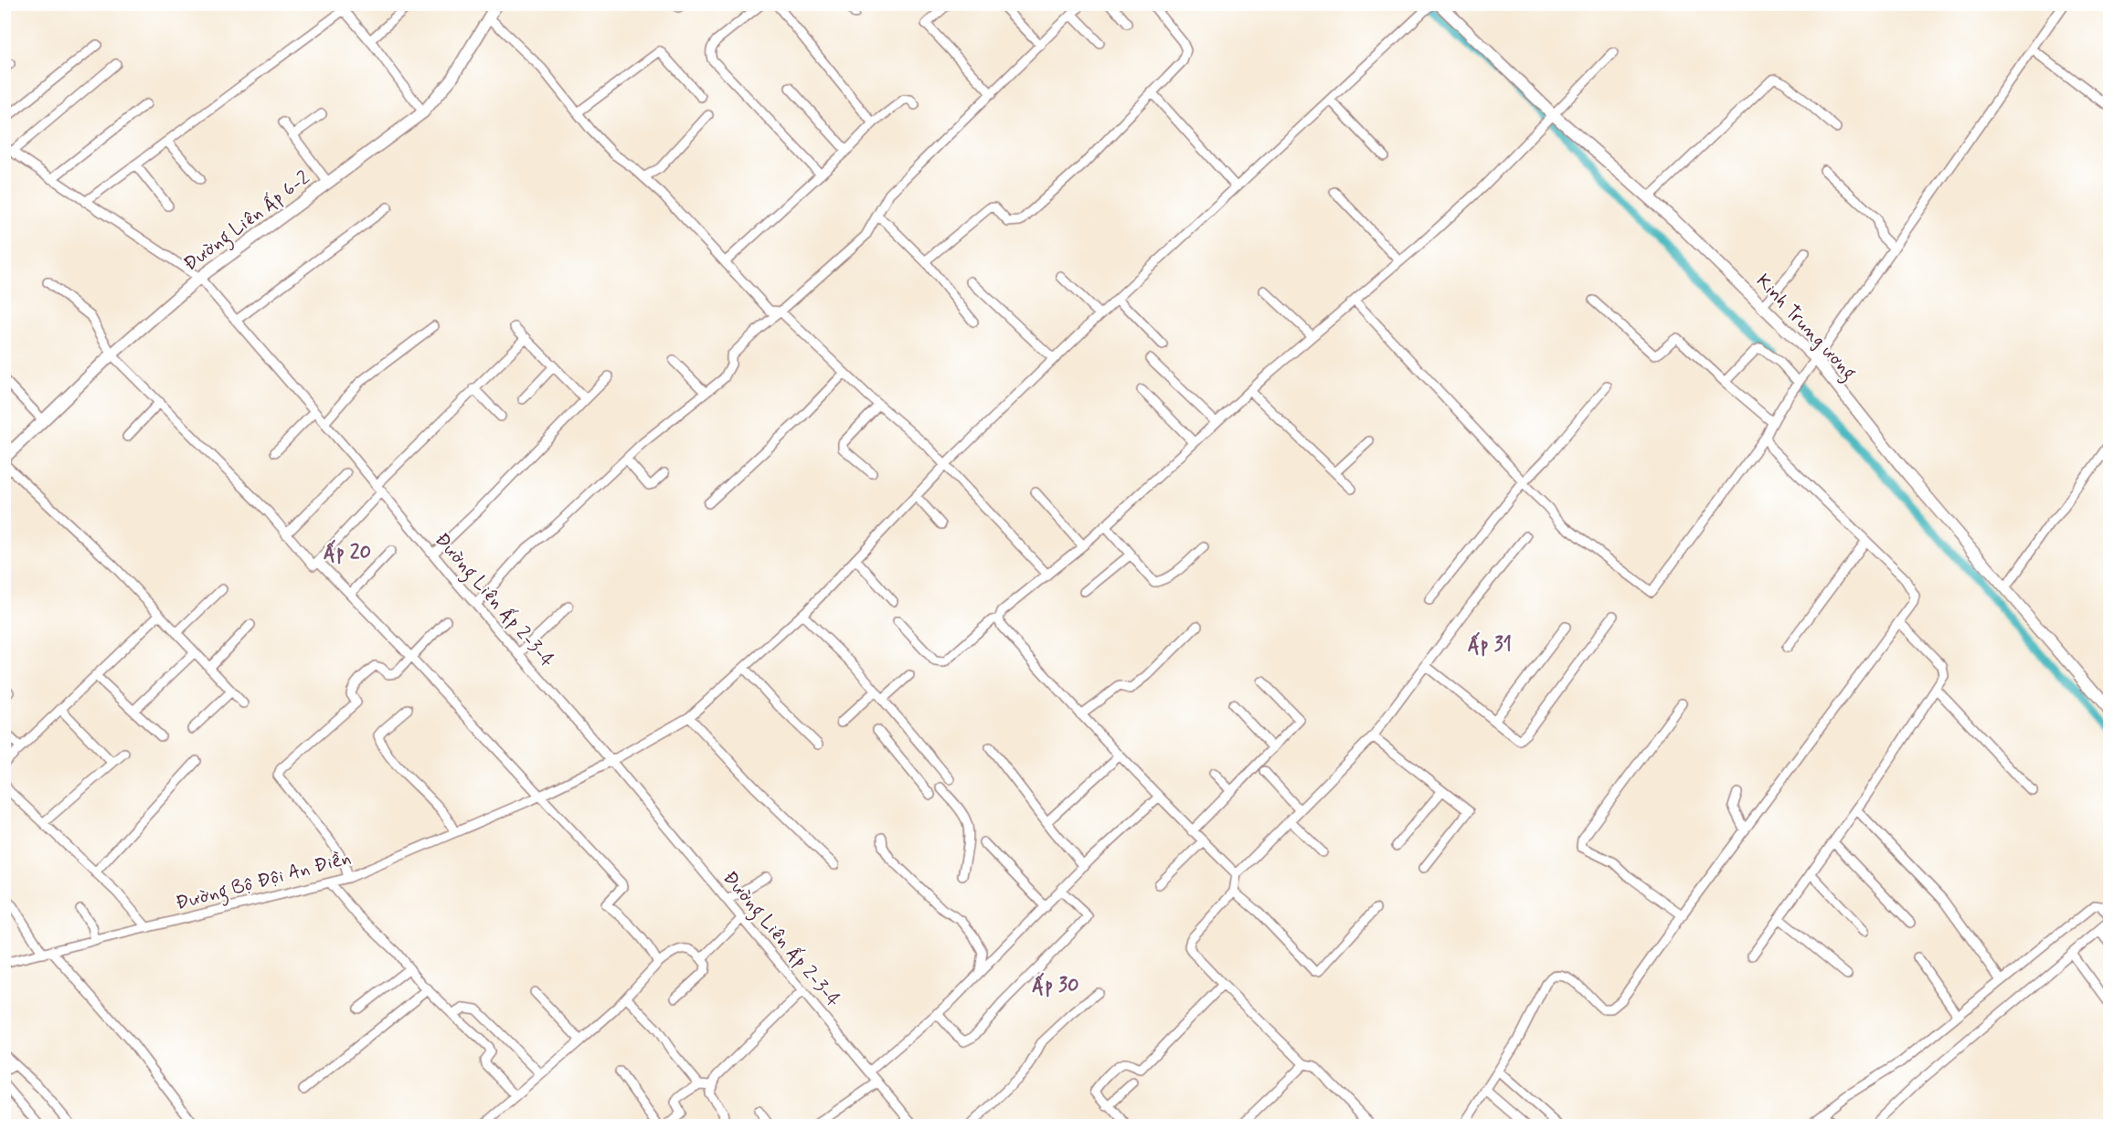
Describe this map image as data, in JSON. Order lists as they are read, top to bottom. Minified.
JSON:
{"streets":{"street":["Đường Liên Ấp 6-2","Kinh Trung ương","Đường Liên Ấp 2-3-4","Đường Bộ Đội An Điền"]},"crossings":[["Đường Liên Ấp 6-2","Đường Liên Ấp 2-3-4"],["Kinh Trung ương","Đường Bộ Đội An Điền"],["Đường Liên Ấp 2-3-4","Đường Bộ Đội An Điền"]],"districts":["Ấp 20","Ấp 31","Ấp 30"]}
